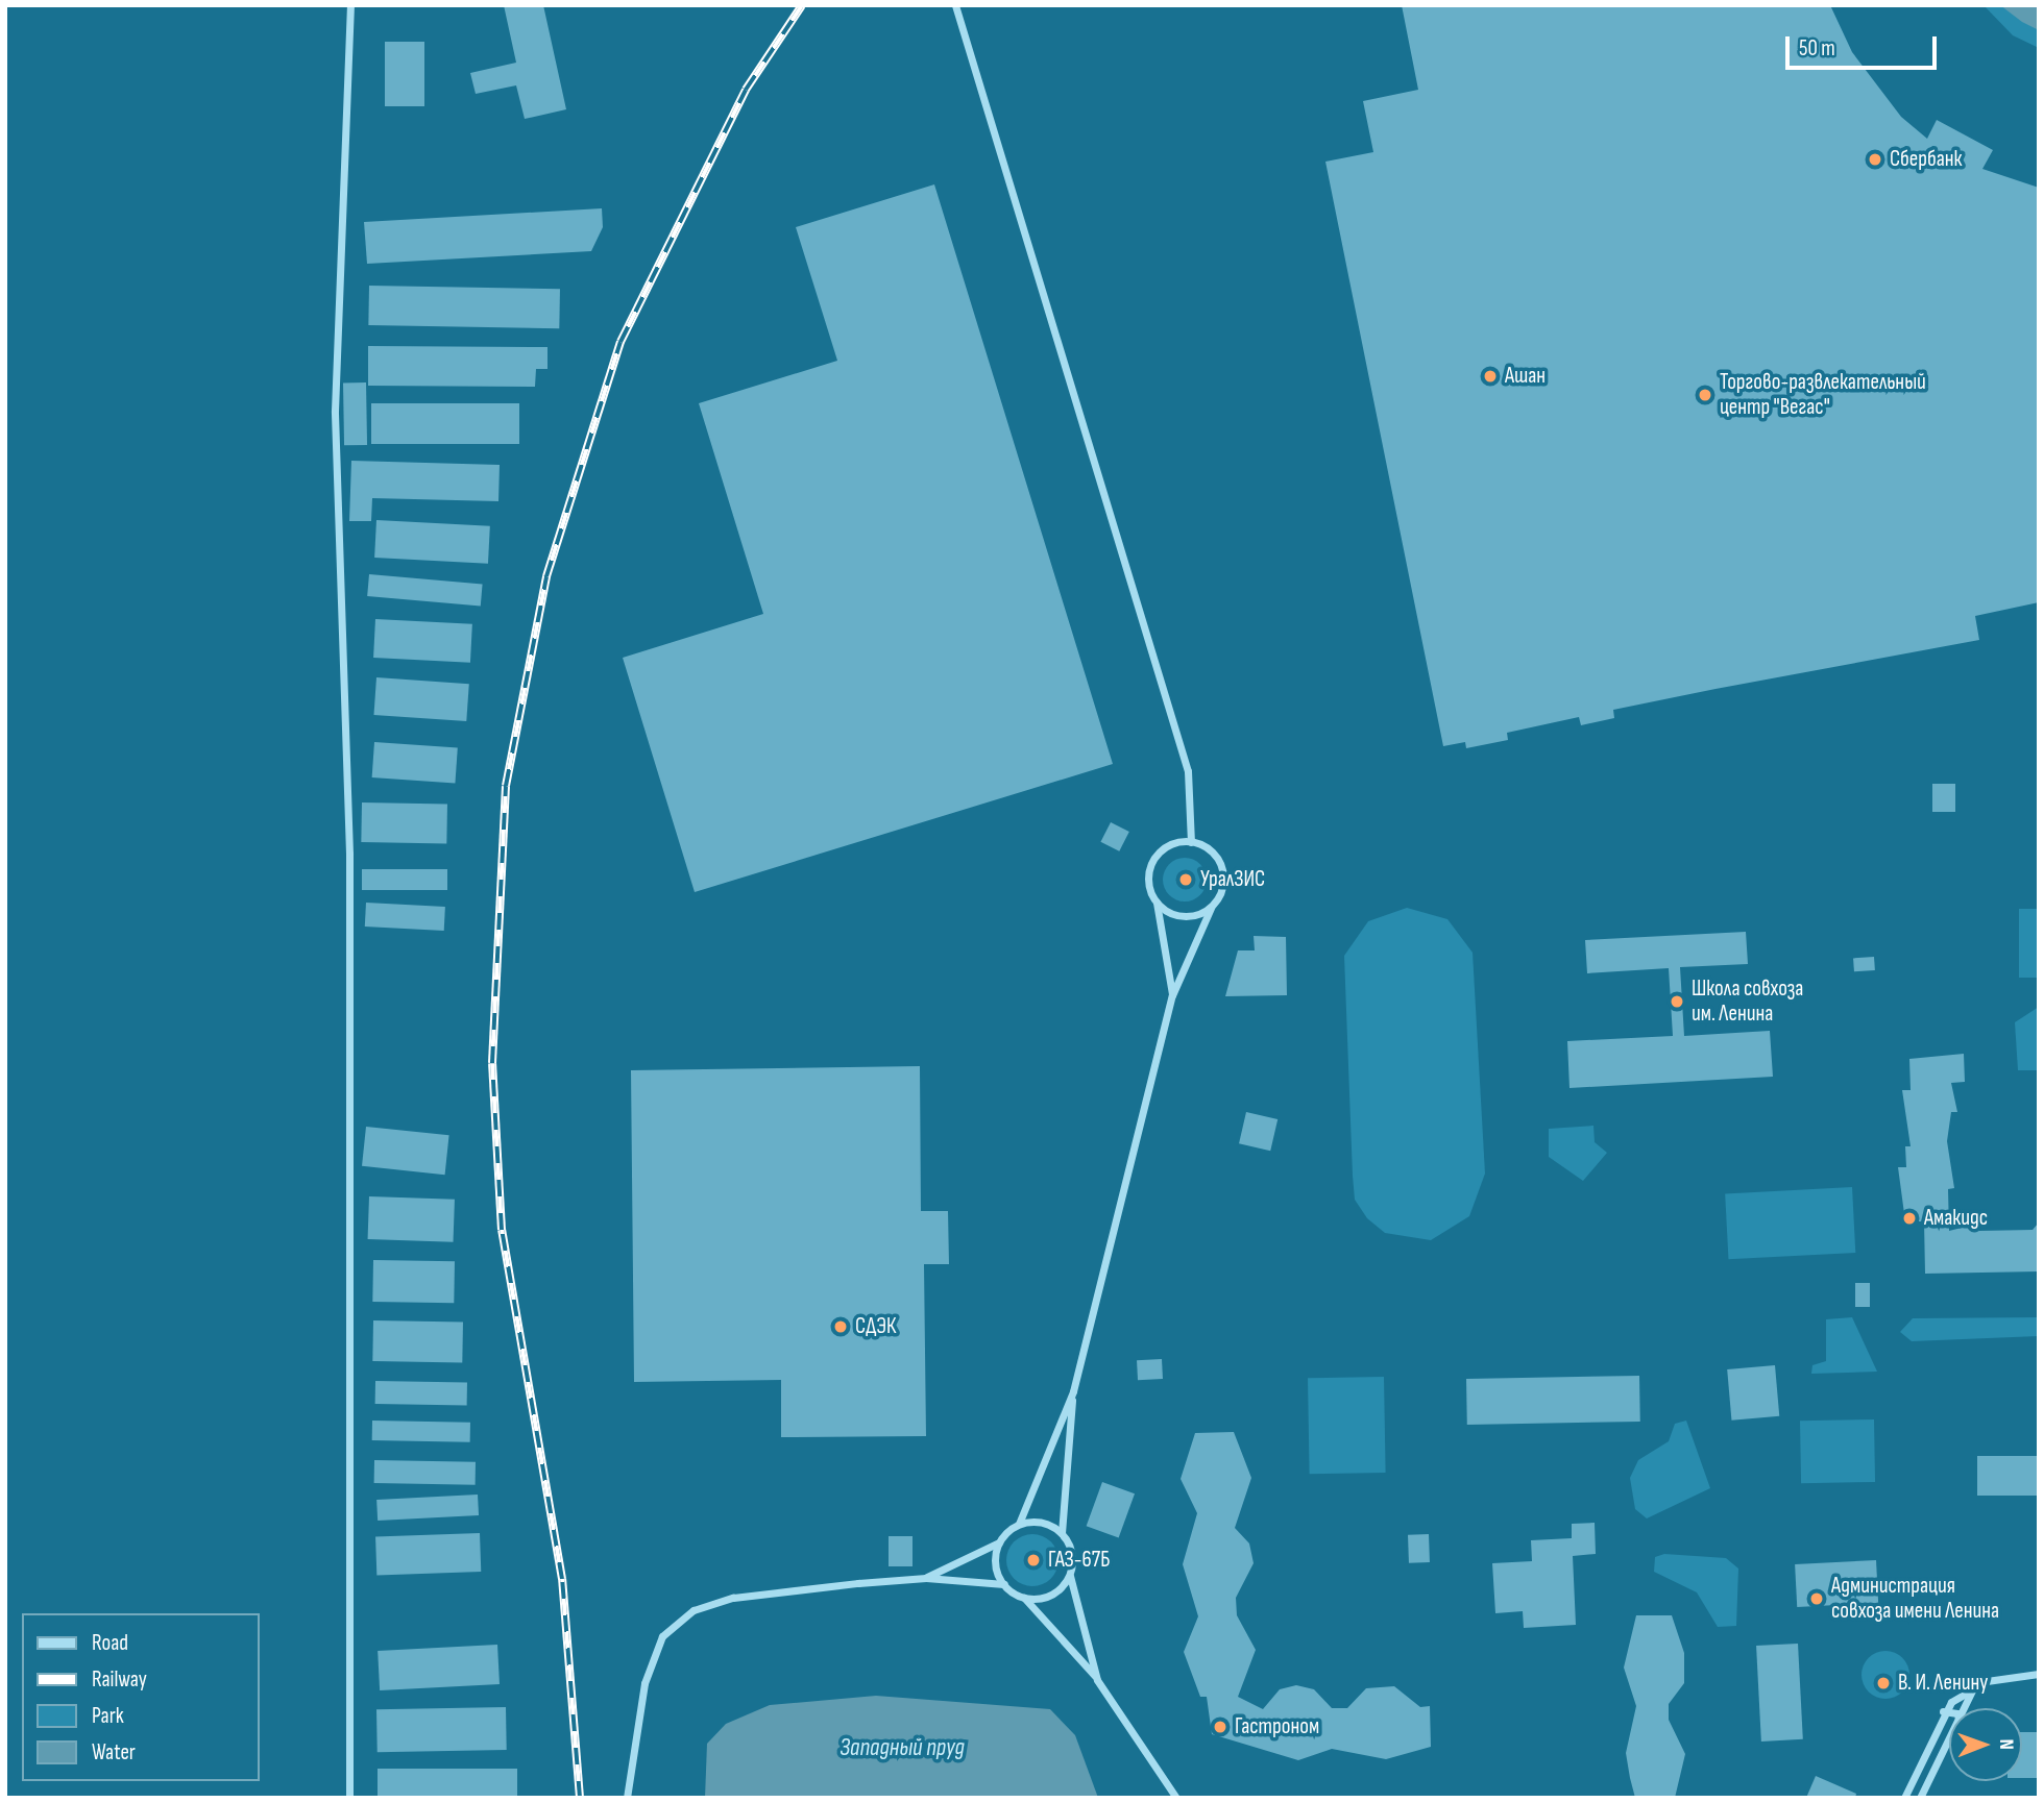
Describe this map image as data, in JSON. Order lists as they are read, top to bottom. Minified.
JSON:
{"water":["Западный пруд"],"places":["Сбербанк","Ашан","Торгово-развлекательный центр \"Вегас\"","УралЗИС","Школа совхоза им. Ленина","Амакидс","СДЭК","ГАЗ-67Б","Администрация совхоза имени Ленина","В. И. Ленину","Гастроном"],"legend":["Road","Railway","Park","Water"],"scale_bar":"50 m","north":"right"}
